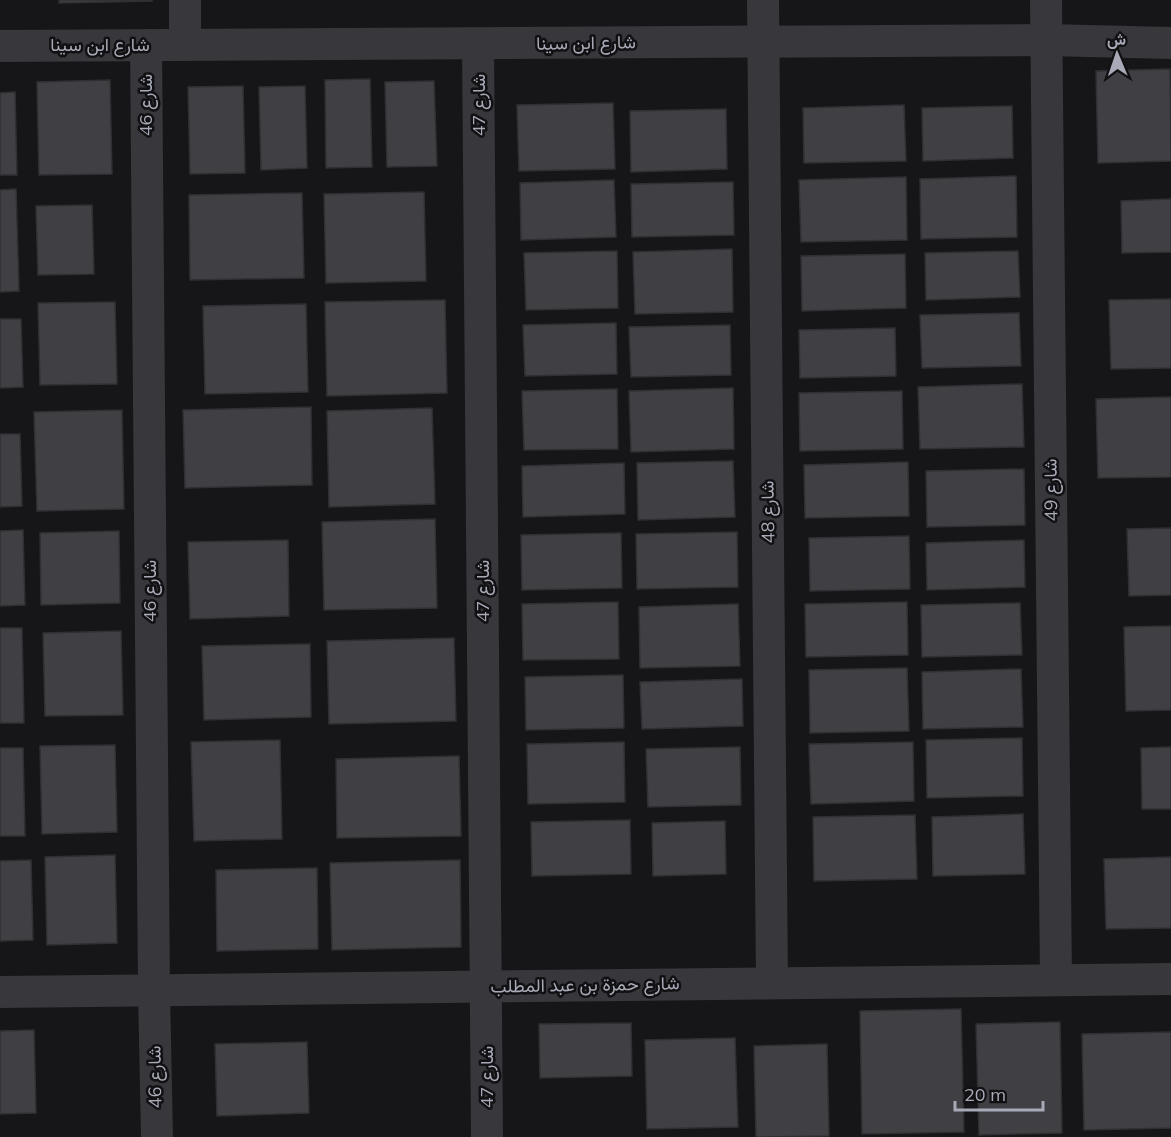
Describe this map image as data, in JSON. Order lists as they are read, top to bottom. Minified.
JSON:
{"streets":{"street":["شارع ابن سينا","شارع 46","شارع 47","شارع 49","شارع 48","شارع حمزة بن عبد المطلب"]},"crossings":[["شارع ابن سينا","شارع 46"],["شارع ابن سينا","شارع 47"],["شارع ابن سينا","شارع 49"],["شارع ابن سينا","شارع 48"],["شارع 46","شارع حمزة بن عبد المطلب"],["شارع 47","شارع حمزة بن عبد المطلب"],["شارع 49","شارع حمزة بن عبد المطلب"],["شارع 48","شارع حمزة بن عبد المطلب"]],"scale_bar":"20 m","north":"top"}
